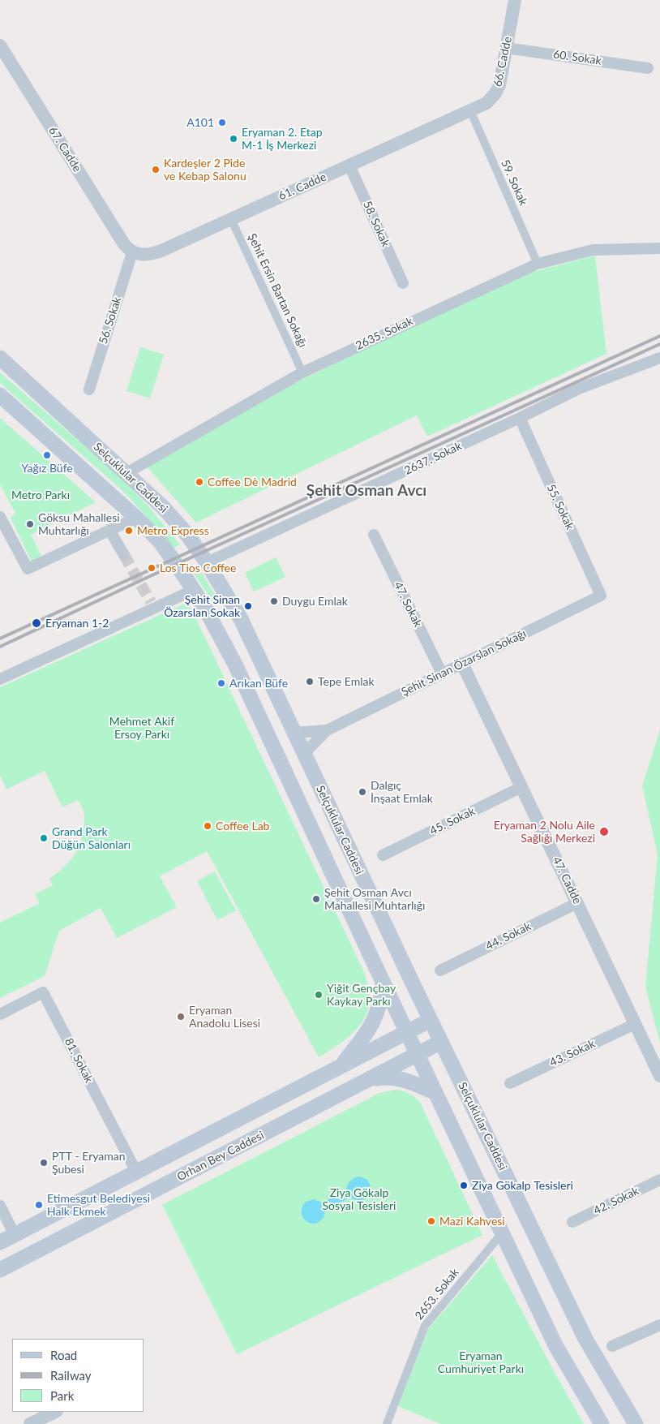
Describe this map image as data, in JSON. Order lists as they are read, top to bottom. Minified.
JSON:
{"streets":{"main road":["Selçuklular Caddesi","Orhan Bey Caddesi"],"street":["60. Sokak","66. Cadde","67. Cadde","59. Sokak","61. Cadde","58. Sokak","Şehit Ersin Bartan Sokağı","56. Sokak","2635. Sokak","2637. Sokak","55. Sokak","47. Sokak","Şehit Sinan Özarslan Sokağı","45. Sokak","47. Cadde","44. Sokak","43. Sokak","81. Sokak","42. Sokak","2653. Sokak"]},"crossings":[["60. Sokak","66. Cadde"],["66. Cadde","59. Sokak"],["66. Cadde","61. Cadde"],["67. Cadde","61. Cadde"],["67. Cadde","56. Sokak"],["59. Sokak","61. Cadde"],["59. Sokak","2635. Sokak"],["61. Cadde","58. Sokak"],["61. Cadde","Şehit Ersin Bartan Sokağı"],["61. Cadde","56. Sokak"],["Şehit Ersin Bartan Sokağı","2635. Sokak"],["2635. Sokak","Selçuklular Caddesi"],["2637. Sokak","Selçuklular Caddesi"],["2637. Sokak","55. Sokak"],["Selçuklular Caddesi","Orhan Bey Caddesi"],["55. Sokak","Şehit Sinan Özarslan Sokağı"],["47. Sokak","Şehit Sinan Özarslan Sokağı"],["Şehit Sinan Özarslan Sokağı","47. Cadde"],["45. Sokak","47. Cadde"],["47. Cadde","44. Sokak"],["47. Cadde","43. Sokak"]],"districts":["Şehit Osman Avcı"],"parks":["Metro Parkı","Mehmet Akif Ersoy Parkı","Ziya Gökalp Sosyal Tesisleri","Eryaman Cumhuriyet Parkı"],"places":["A101","Eryaman 2. Etap M-1 İş Merkezi","Kardeşler 2 Pide ve Kebap Salonu","Yağız Büfe","Coffee Dè Madrid","Göksu Mahallesi Muhtarlığı","Metro Express","Los Tios Coffee","Duygu Emlak","Şehit Sinan Özarslan Sokak","Eryaman 1-2","Tepe Emlak","Arıkan Büfe","Dalgıç İnşaat Emlak","Coffee Lab","Eryaman 2 Nolu Aile Sağlığı Merkezi","Grand Park Düğün Salonları","Şehit Osman Avcı Mahallesi Muhtarlığı","Yiğit Gençbay Kaykay Parkı","Eryaman Anadolu Lisesi","PTT - Eryaman Şubesi","Ziya Gökalp Tesisleri","Etimesgut Belediyesi Halk Ekmek","Mazi Kahvesi"],"legend":["Road","Railway","Park"]}
